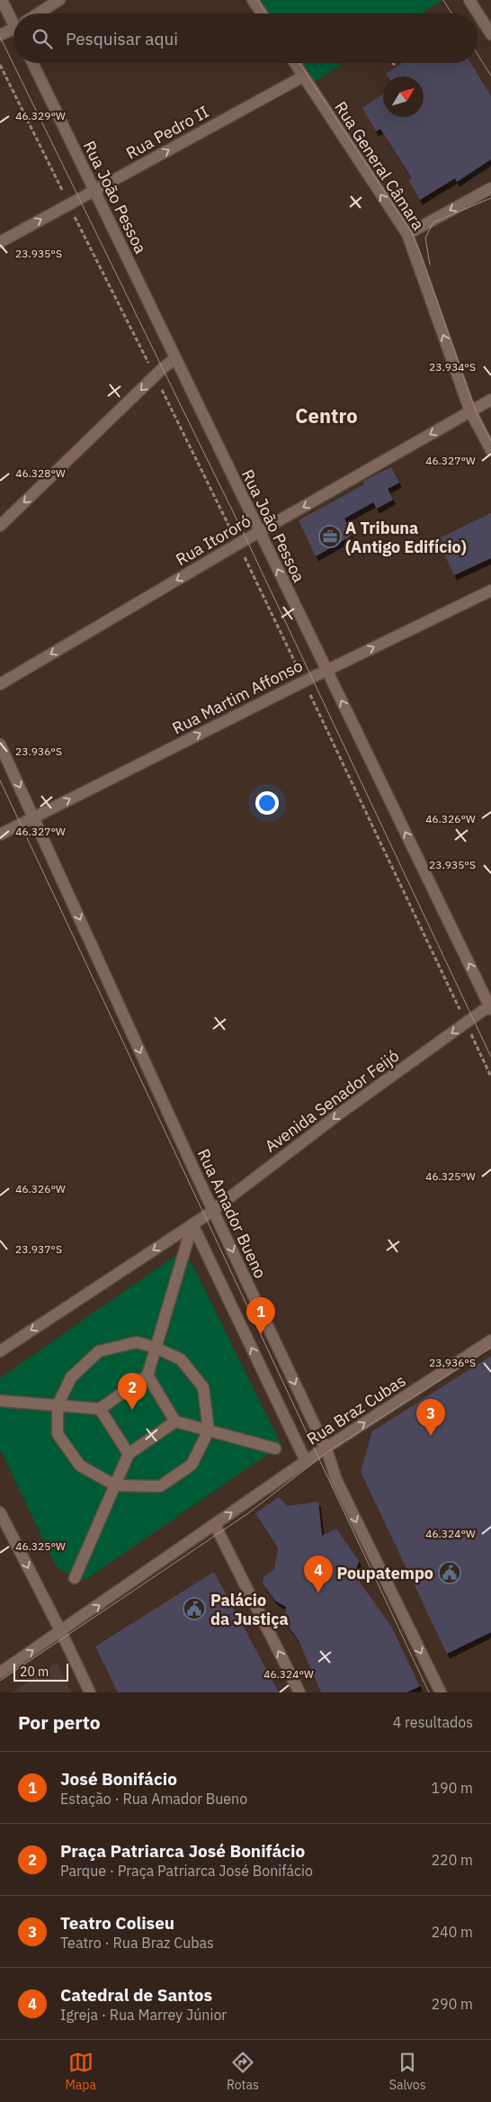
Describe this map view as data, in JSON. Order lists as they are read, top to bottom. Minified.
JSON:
{"streets":{"street":["Rua Pedro II","Rua General Câmara","Rua João Pessoa","Rua Itororó","Rua Martim Affonso","Avenida Senador Feijó","Rua Amador Bueno","Rua Braz Cubas"]},"crossings":[["Rua Pedro II","Rua General Câmara"],["Rua Pedro II","Rua João Pessoa"],["Rua General Câmara","Rua Itororó"],["Rua João Pessoa","Rua Itororó"],["Rua João Pessoa","Rua Martim Affonso"],["Rua João Pessoa","Avenida Senador Feijó"],["Rua Martim Affonso","Rua Amador Bueno"],["Avenida Senador Feijó","Rua Amador Bueno"],["Rua Amador Bueno","Rua Braz Cubas"]],"one_way":["Rua Pedro II","Rua General Câmara","Rua João Pessoa","Rua Itororó","Rua Martim Affonso","Avenida Senador Feijó","Rua Braz Cubas"],"districts":["Centro"],"places":{"office":["A Tribuna (Antigo Edifício)"],"public building":["Poupatempo","Palácio da Justiça"]},"scale_bar":"20 m","north":"top right","page":{"search":"Pesquisar aqui","pins":["1","2","3","4"],"scale":"20 m","heading":["Por perto","4 resultados"],"list":[{"mark":"1","name":"José Bonifácio","note":"Estação · Rua Amador Bueno","value":"190 m"},{"mark":"2","name":"Praça Patriarca José Bonifácio","note":"Parque · Praça Patriarca José Bonifácio","value":"220 m"},{"mark":"3","name":"Teatro Coliseu","note":"Teatro · Rua Braz Cubas","value":"240 m"},{"mark":"4","name":"Catedral de Santos","note":"Igreja · Rua Marrey Júnior","value":"290 m"}],"nav":["Mapa","Rotas","Salvos"]},"coordinates":["46.329°W","23.935°S","23.934°S","46.327°W","46.328°W","23.936°S","46.326°W","46.325°W","23.937°S","46.324°W"]}
